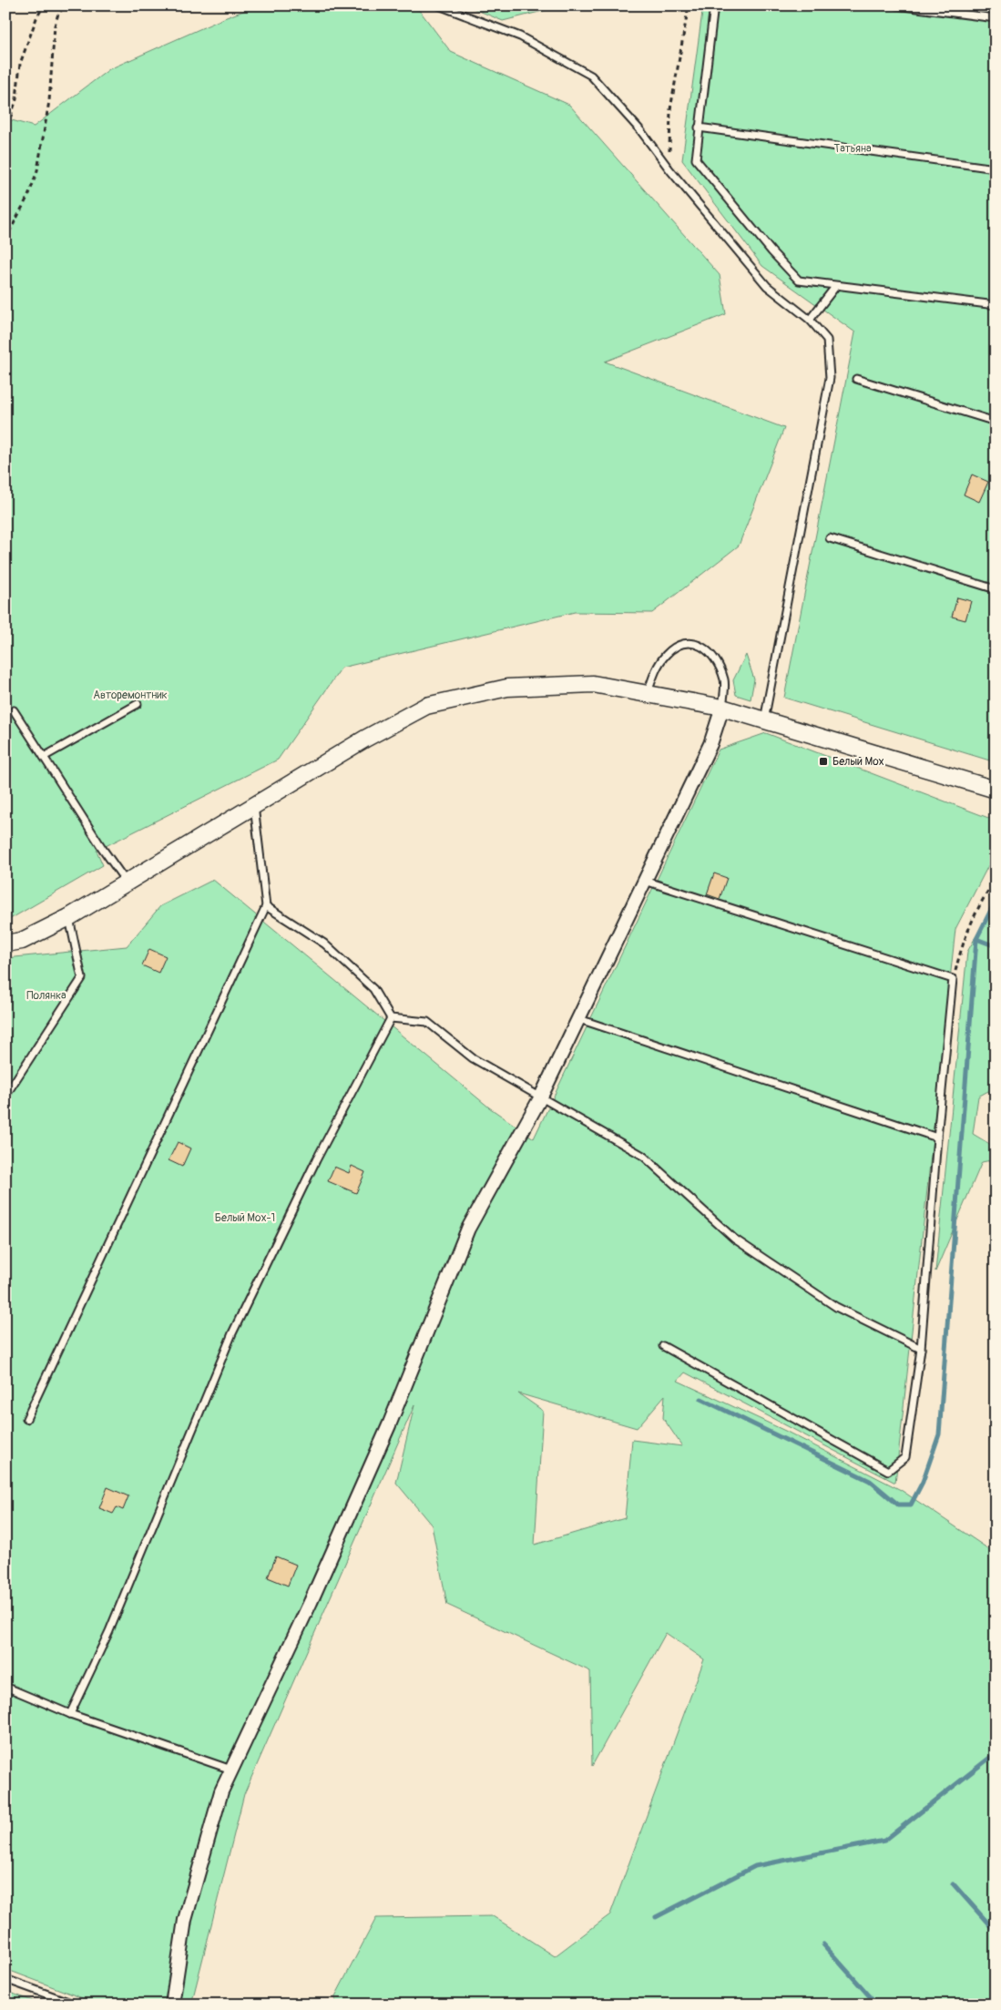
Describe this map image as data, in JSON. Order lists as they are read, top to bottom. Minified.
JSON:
{"parks":["Татьяна","Авторемонтник","Полянка","Белый Мох-1"],"places":{"transit":["Белый Мох"]}}
